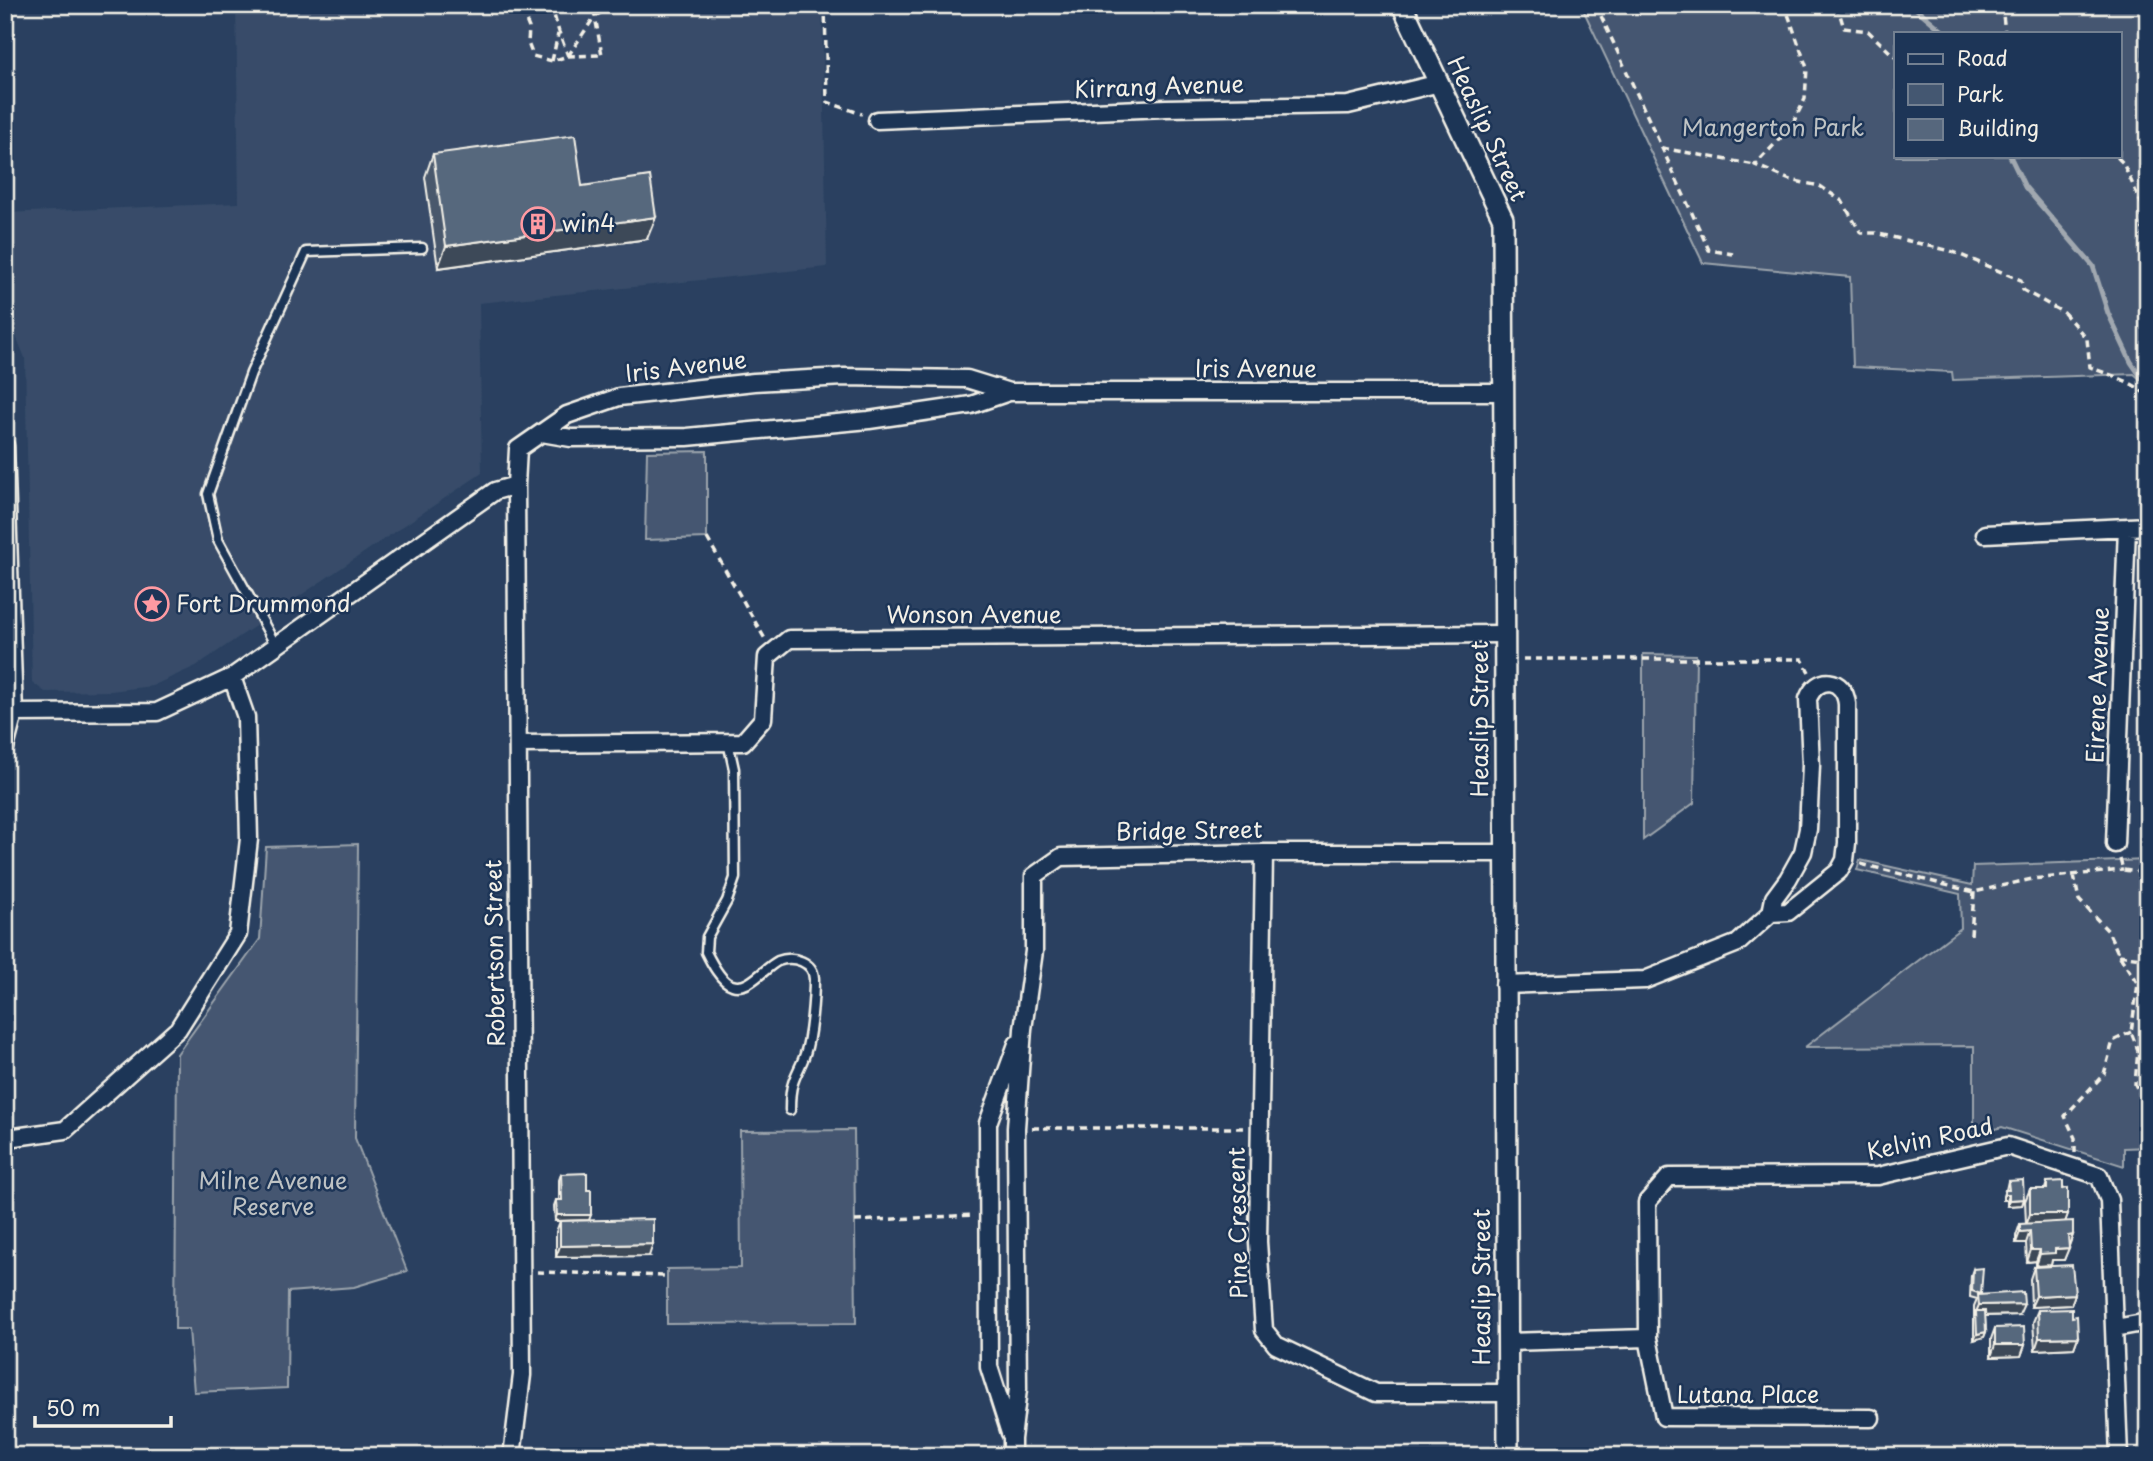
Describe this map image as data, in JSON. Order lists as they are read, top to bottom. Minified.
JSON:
{"streets":{"street":["Kirrang Avenue","Heaslip Street","Iris Avenue","Wonson Avenue","Eirene Avenue","Bridge Street","Robertson Street","Kelvin Road","Pine Crescent","Lutana Place"]},"crossings":[["Kirrang Avenue","Heaslip Street"],["Heaslip Street","Iris Avenue"],["Heaslip Street","Wonson Avenue"],["Heaslip Street","Bridge Street"],["Heaslip Street","Pine Crescent"],["Iris Avenue","Robertson Street"],["Bridge Street","Pine Crescent"],["Kelvin Road","Lutana Place"]],"parks":["Mangerton Park","Milne Avenue Reserve"],"places":{"building":["win4"],"place":["Fort Drummond"]},"legend":["Road","Park","Building"],"scale_bar":"50 m"}
